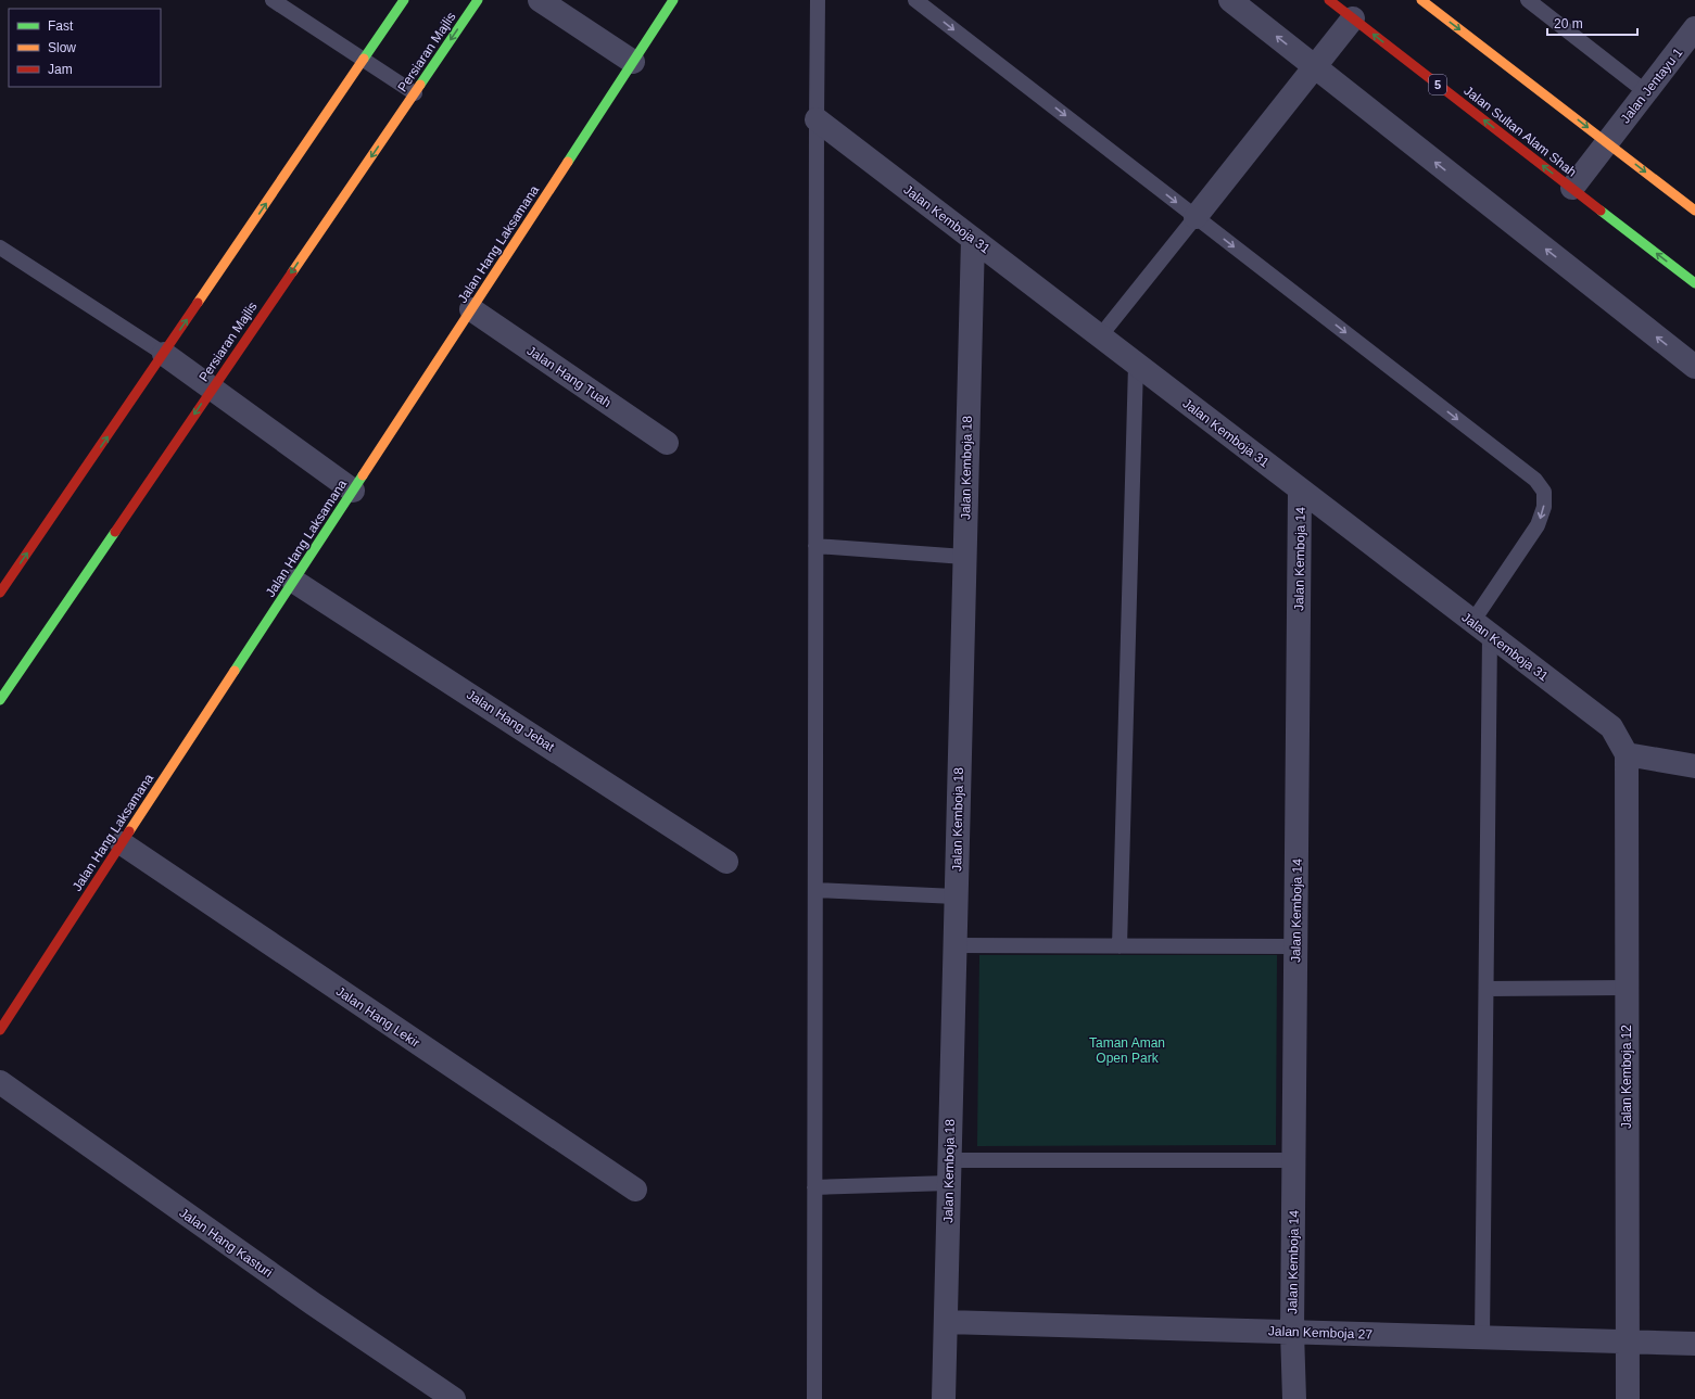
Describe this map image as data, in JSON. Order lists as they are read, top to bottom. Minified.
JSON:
{"streets":{"main road":["Persiaran Majlis","5","Jalan Sultan Alam Shah","Jalan Hang Laksamana"],"street":["Jalan Jentayu 1","Jalan Kemboja 31","Jalan Hang Tuah","Jalan Kemboja 18","Jalan Kemboja 14","Jalan Hang Jebat","Jalan Hang Lekir","Jalan Kemboja 12","Jalan Hang Kasturi","Jalan Kemboja 27"]},"crossings":[["Jalan Jentayu 1","Jalan Sultan Alam Shah"],["Jalan Kemboja 31","Jalan Kemboja 18"],["Jalan Kemboja 31","Jalan Kemboja 14"],["Jalan Kemboja 31","Jalan Kemboja 12"],["Jalan Hang Laksamana","Jalan Hang Tuah"],["Jalan Hang Laksamana","Jalan Hang Jebat"],["Jalan Hang Laksamana","Jalan Hang Lekir"],["Jalan Kemboja 18","Jalan Kemboja 27"],["Jalan Kemboja 14","Jalan Kemboja 27"],["Jalan Kemboja 12","Jalan Kemboja 27"]],"parks":["Taman Aman Open Park"],"legend":["Fast","Slow","Jam"],"scale_bar":"20 m"}
